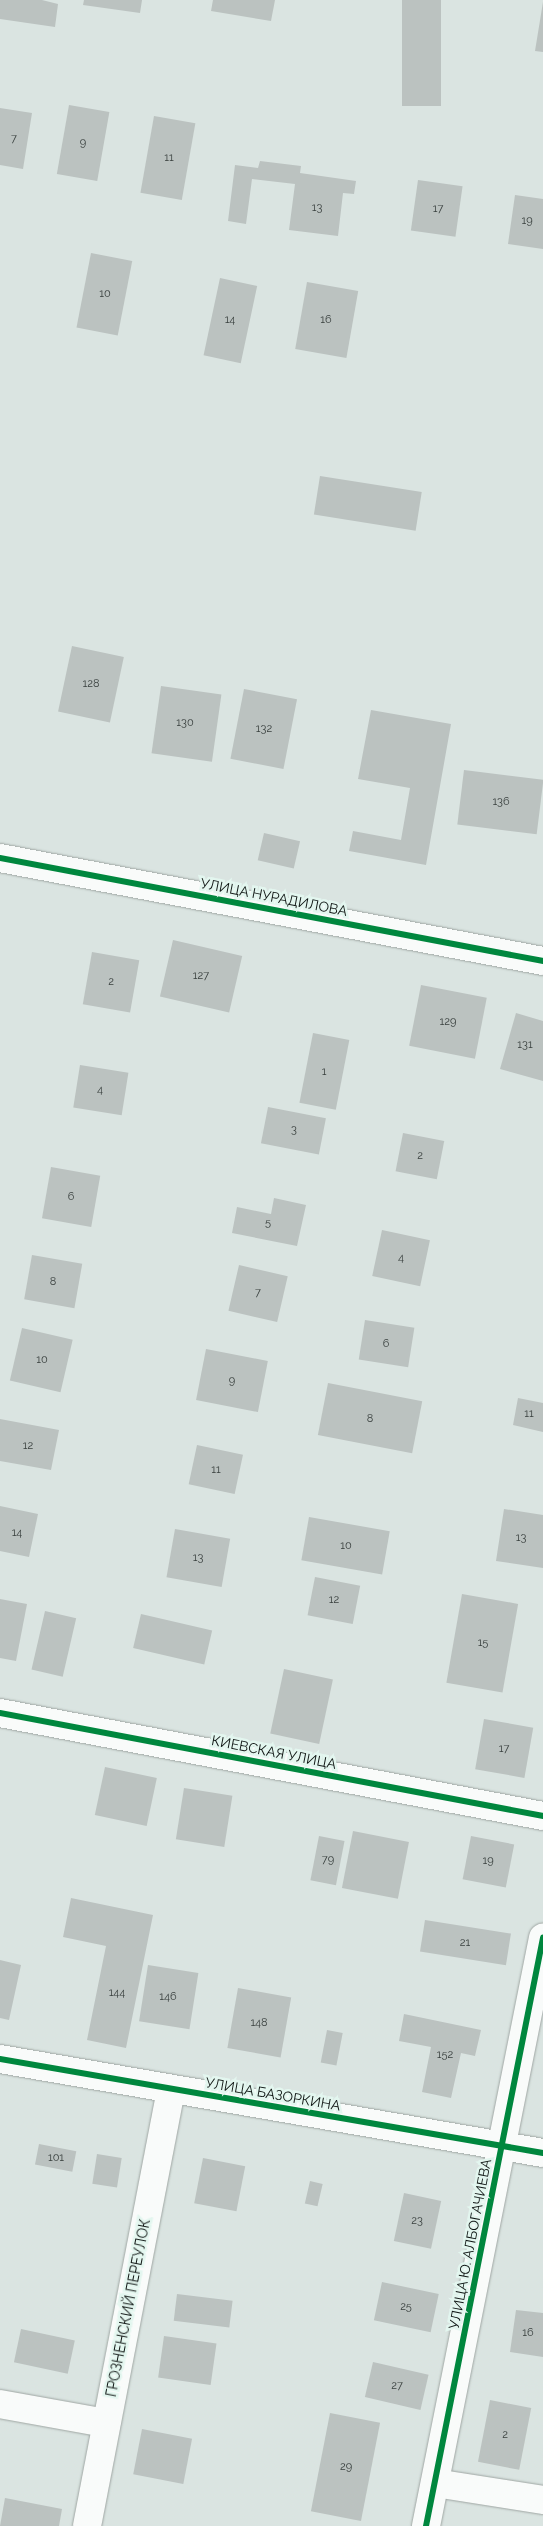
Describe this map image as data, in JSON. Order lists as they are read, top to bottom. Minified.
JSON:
{"streets":{"street":["УЛИЦА НУРАДИЛОВА","КИЕВСКАЯ УЛИЦА","УЛИЦА БАЗОРКИНА","УЛИЦА Ю. АЛБОГАЧИЕВА","ГРОЗНЕНСКИЙ ПЕРЕУЛОК"]},"crossings":[["УЛИЦА БАЗОРКИНА","УЛИЦА Ю. АЛБОГАЧИЕВА"],["УЛИЦА БАЗОРКИНА","ГРОЗНЕНСКИЙ ПЕРЕУЛОК"]],"house_numbers":["7","9","11","13","17","19","10","14","16","128","130","132","136","127","2","129","131","1","4","3","2","6","5","4","8","7","6","10","9","11","8","12","11","14","13","10","13","12","15","17","79","19","21","144","146","148","152","101","23","25","16","27","2","29"]}
